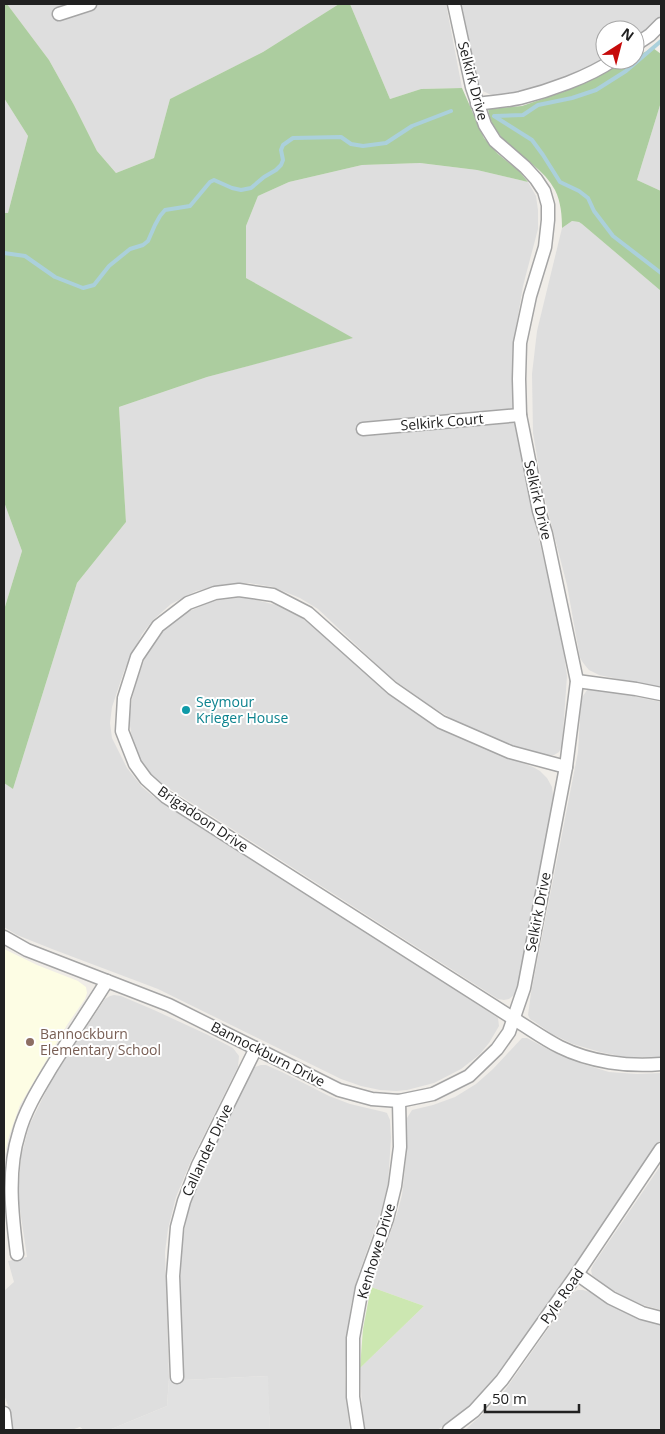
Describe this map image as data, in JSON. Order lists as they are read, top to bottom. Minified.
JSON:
{"streets":{"street":["Selkirk Drive","Selkirk Court","Brigadoon Drive","Bannockburn Drive","Callander Drive","Kenhowe Drive","Pyle Road"]},"crossings":[["Selkirk Drive","Selkirk Court"],["Selkirk Drive","Brigadoon Drive"],["Selkirk Drive","Bannockburn Drive"],["Brigadoon Drive","Bannockburn Drive"],["Bannockburn Drive","Callander Drive"],["Bannockburn Drive","Kenhowe Drive"]],"places":["Seymour Krieger House","Bannockburn Elementary School"],"scale_bar":"50 m","north":"top right"}
